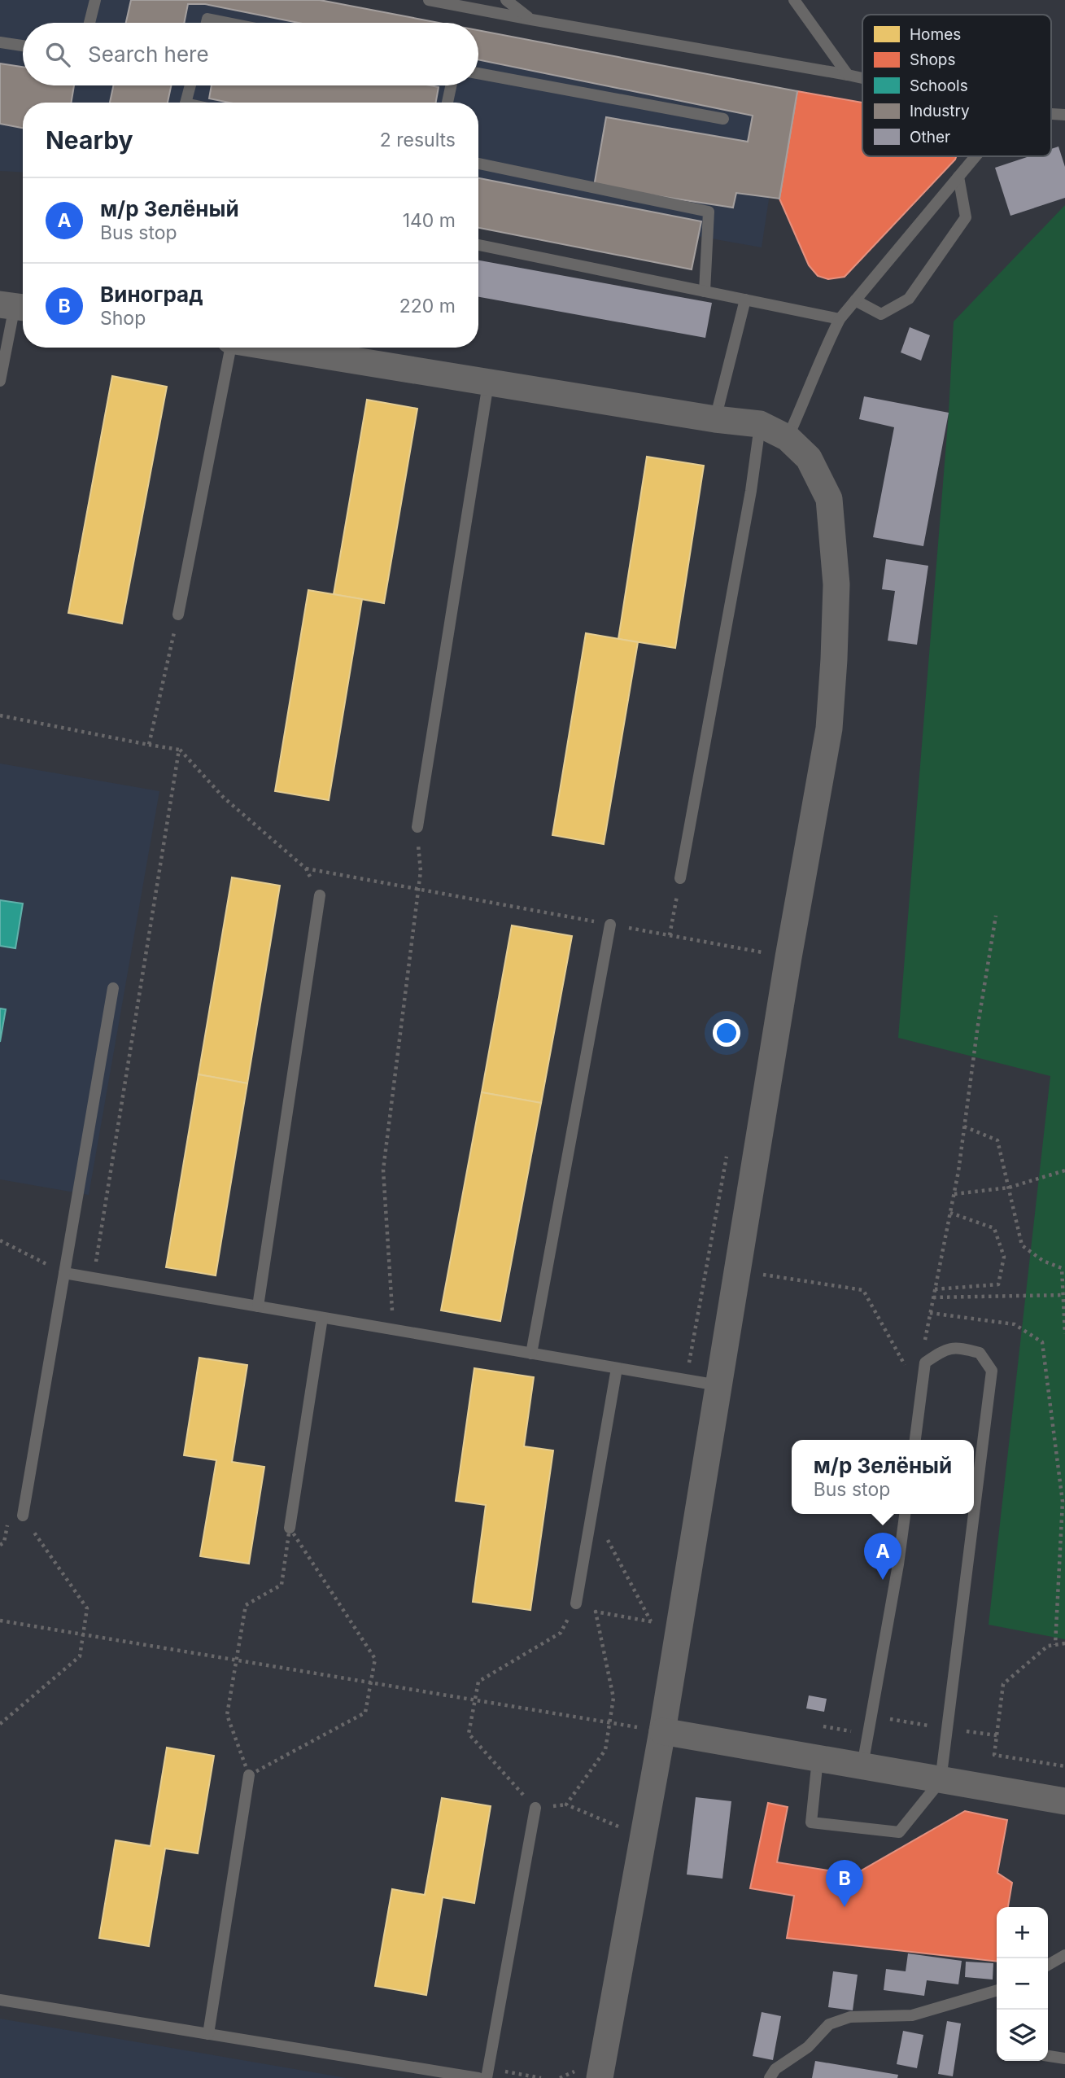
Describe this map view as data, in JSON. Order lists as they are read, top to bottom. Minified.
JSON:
{"legend":["Homes","Shops","Schools","Industry","Other"],"page":{"search":"Search here","heading":["Nearby","2 results"],"list":[{"mark":"A","name":"м/р Зелёный","note":"Bus stop","value":"140 m"},{"mark":"B","name":"Виноград","note":"Shop","value":"220 m"}],"popup":["м/р Зелёный","Bus stop"],"pins":["A","B"],"map_buttons":["+","−"]}}
